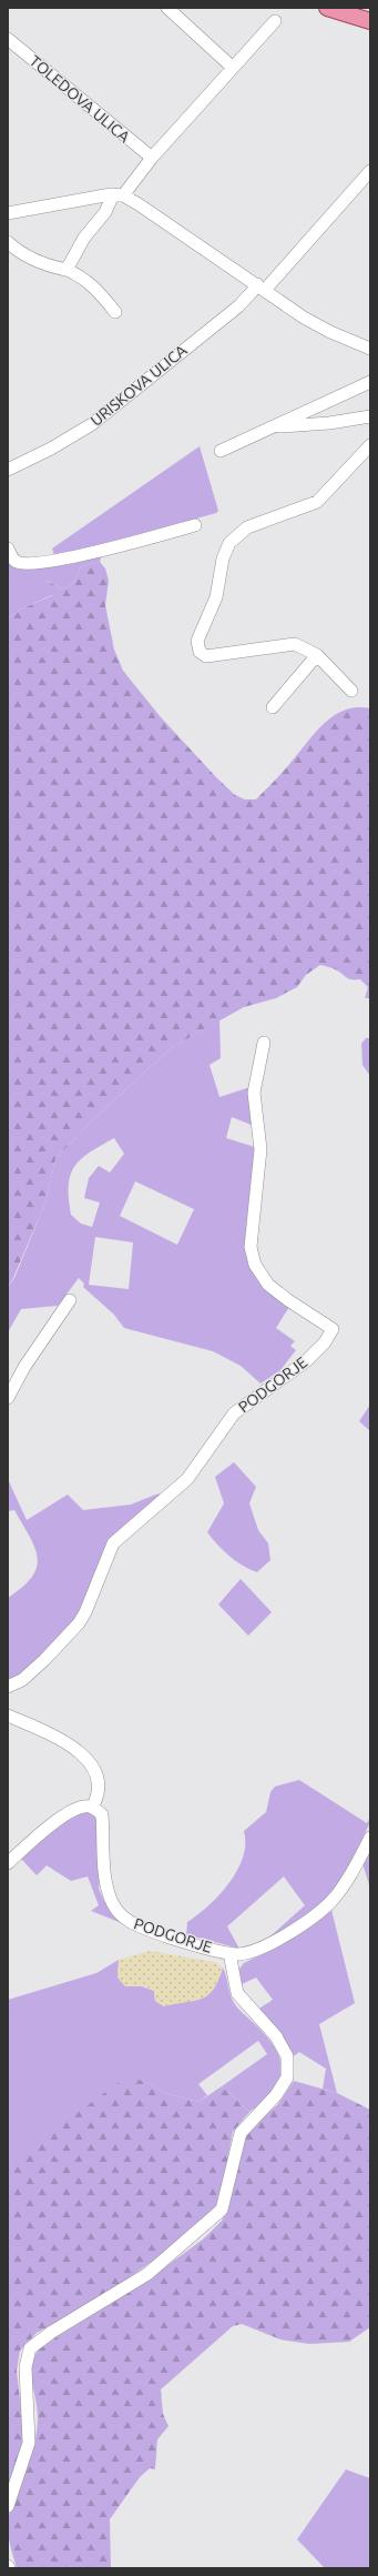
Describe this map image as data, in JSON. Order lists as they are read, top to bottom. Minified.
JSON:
{"streets":{"street":["TOLEDOVA ULICA","URISKOVA ULICA","PODGORJE"]}}
